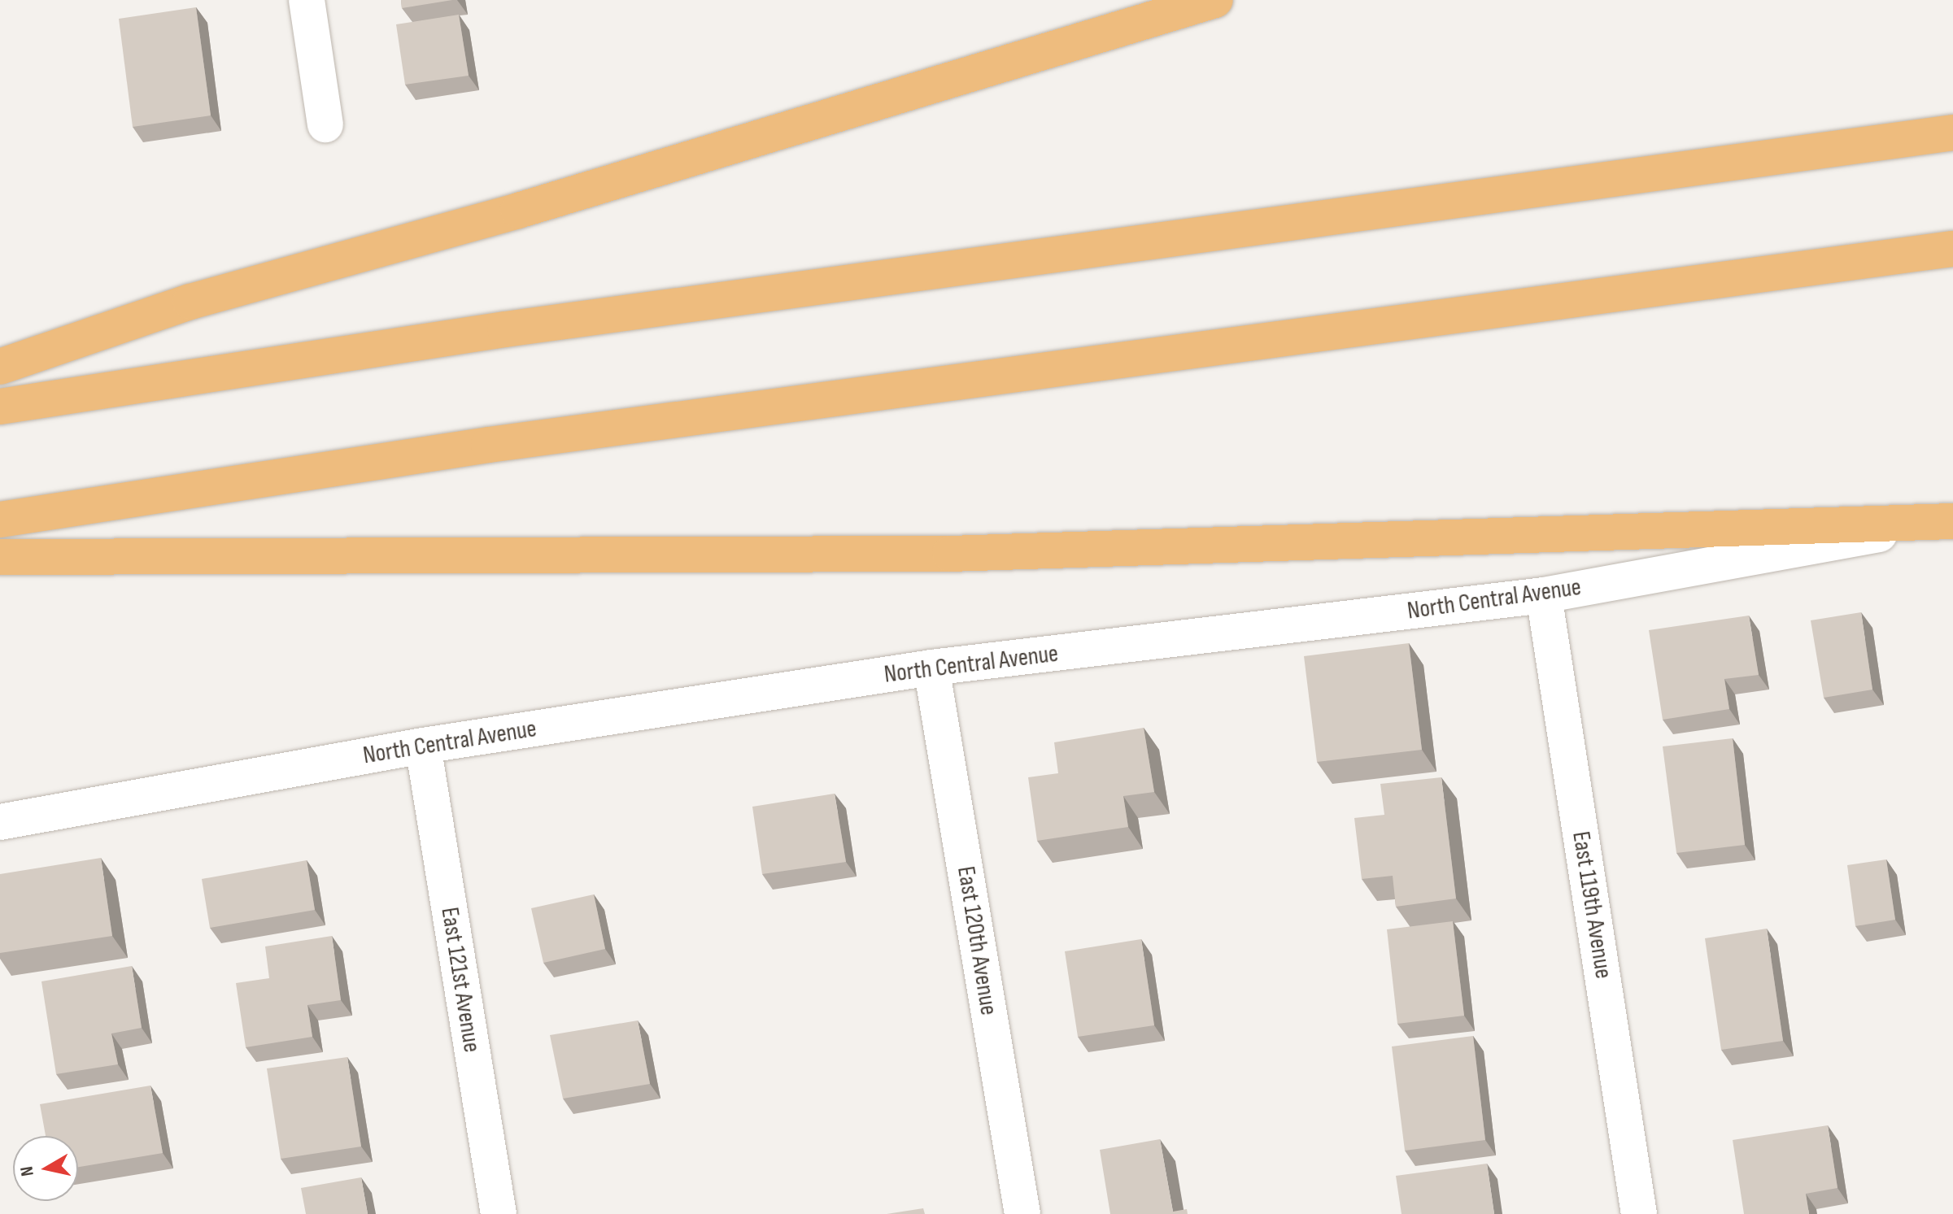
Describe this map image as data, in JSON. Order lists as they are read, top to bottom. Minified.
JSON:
{"streets":{"street":["North Central Avenue","East 119th Avenue","East 120th Avenue","East 121st Avenue"]},"crossings":[["North Central Avenue","East 119th Avenue"],["North Central Avenue","East 120th Avenue"],["North Central Avenue","East 121st Avenue"]],"north":"left"}
